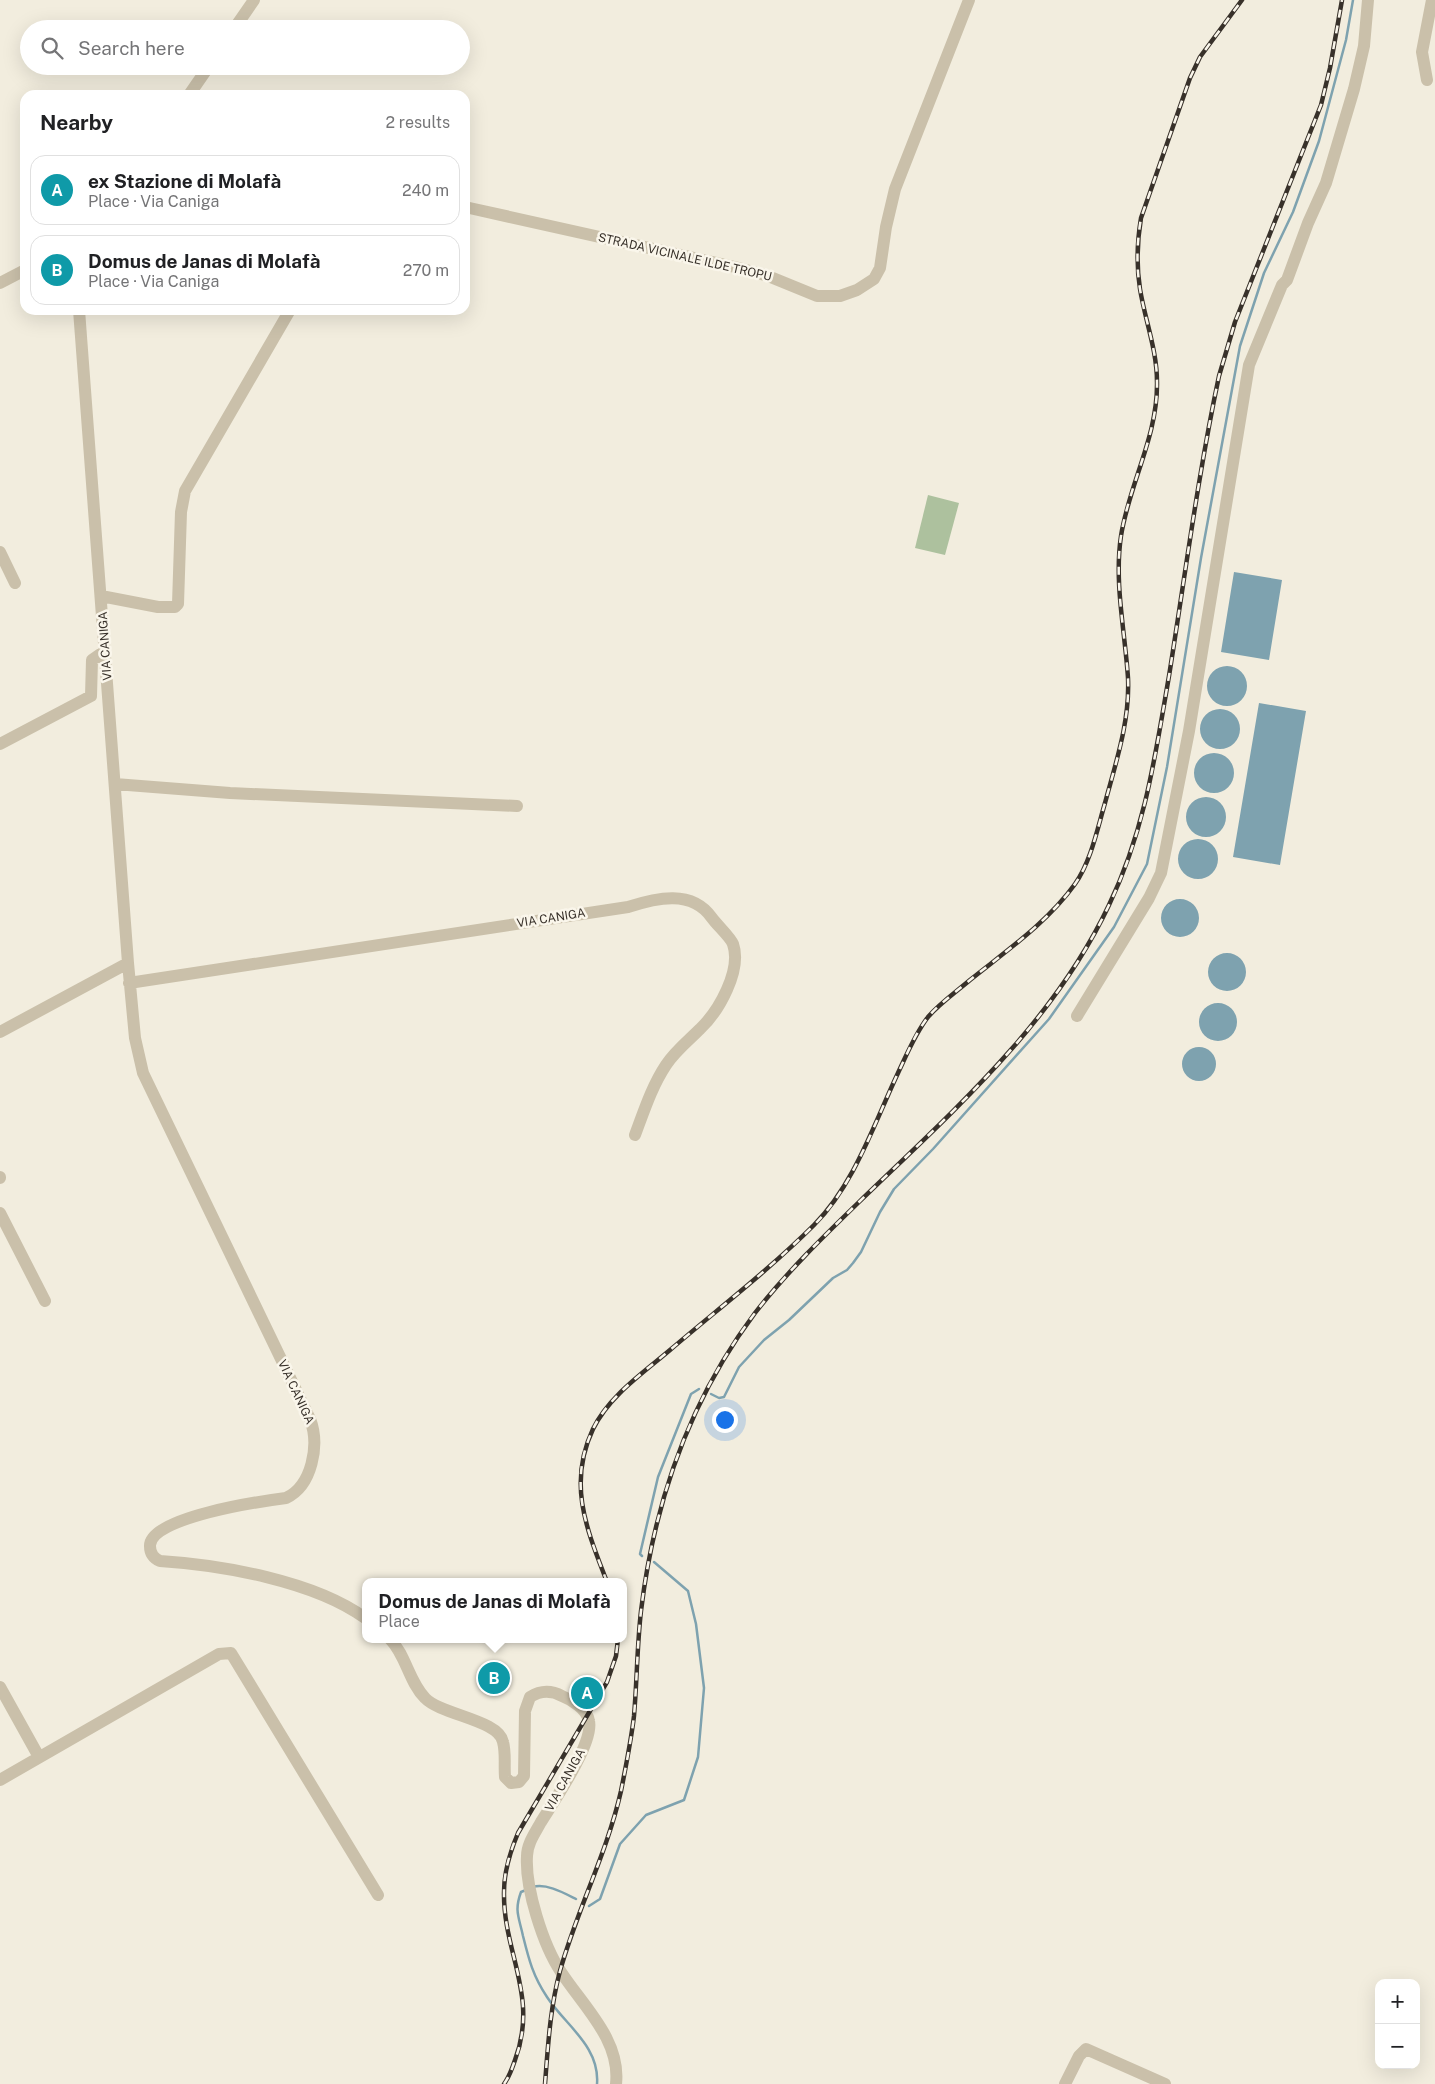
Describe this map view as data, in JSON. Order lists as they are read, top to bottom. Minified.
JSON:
{"streets":{"street":["STRADA VICINALE ILDE TROPU","VIA CANIGA"]},"page":{"search":"Search here","heading":["Nearby","2 results"],"list":[{"mark":"A","name":"ex Stazione di Molafà","note":"Place · Via Caniga","value":"240 m"},{"mark":"B","name":"Domus de Janas di Molafà","note":"Place · Via Caniga","value":"270 m"}],"popup":["Domus de Janas di Molafà","Place"],"pins":["B","A"],"map_buttons":["+","−"]}}
